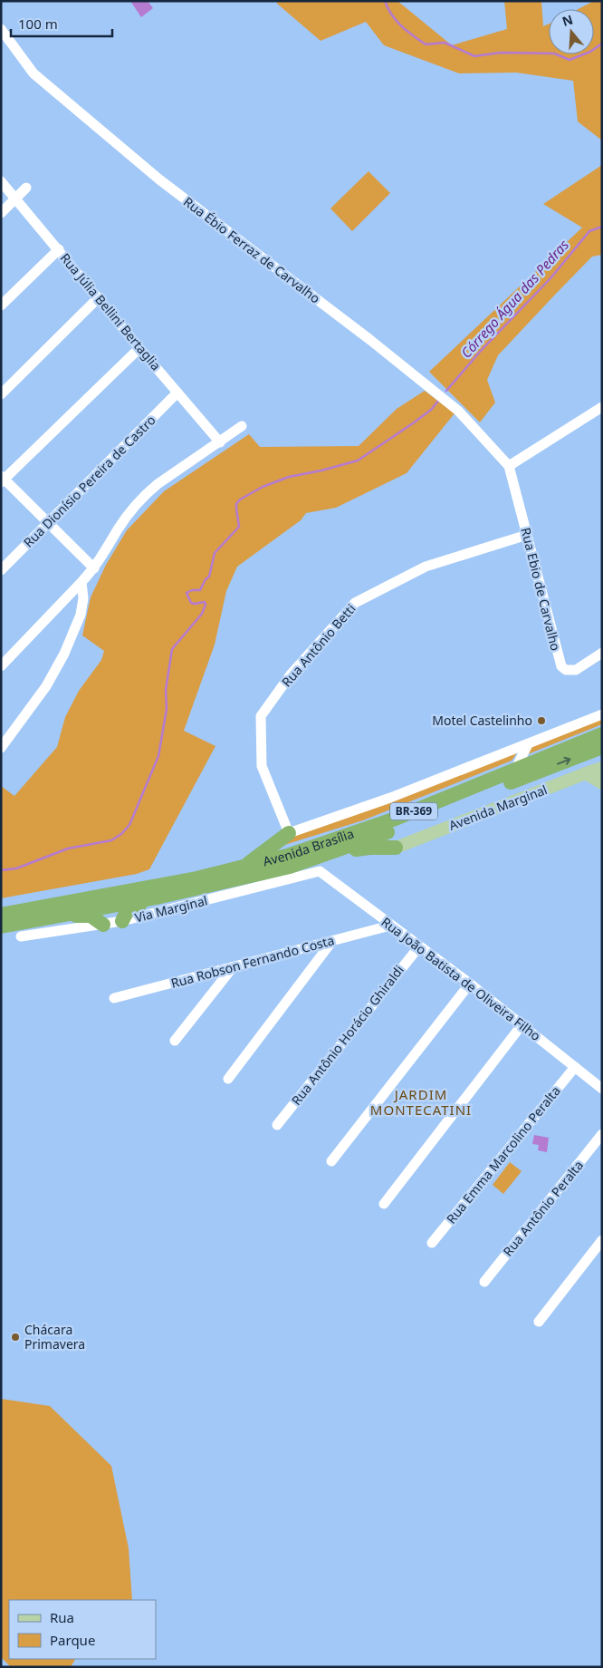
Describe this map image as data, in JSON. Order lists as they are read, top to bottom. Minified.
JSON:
{"streets":{"highway":["BR-369","Avenida Brasília"],"main road":["Avenida Marginal"],"street":["Rua Ébio Ferraz de Carvalho","Rua Júlia Bellini Bertaglia","Rua Dionísio Pereira de Castro","Rua Ebio de Carvalho","Rua Antônio Betti","Via Marginal","Rua Robson Fernando Costa","Rua João Batista de Oliveira Filho","Rua Antônio Horácio Ghiraldi","Rua Emma Marcolino Peralta","Rua Antônio Peralta"]},"crossings":[["Rua Ébio Ferraz de Carvalho","Rua Ebio de Carvalho"],["Rua Júlia Bellini Bertaglia","Rua Dionísio Pereira de Castro"],["Rua Ebio de Carvalho","Rua Antônio Betti"],["Via Marginal","Rua João Batista de Oliveira Filho"],["Rua Robson Fernando Costa","Rua João Batista de Oliveira Filho"],["Rua João Batista de Oliveira Filho","Rua Antônio Horácio Ghiraldi"],["Rua João Batista de Oliveira Filho","Rua Emma Marcolino Peralta"]],"districts":["JARDIM MONTECATINI"],"water":["Córrego Água das Pedras"],"places":["Motel Castelinho","Chácara Primavera"],"legend":["Rua","Parque"],"scale_bar":"100 m","north":"top"}
